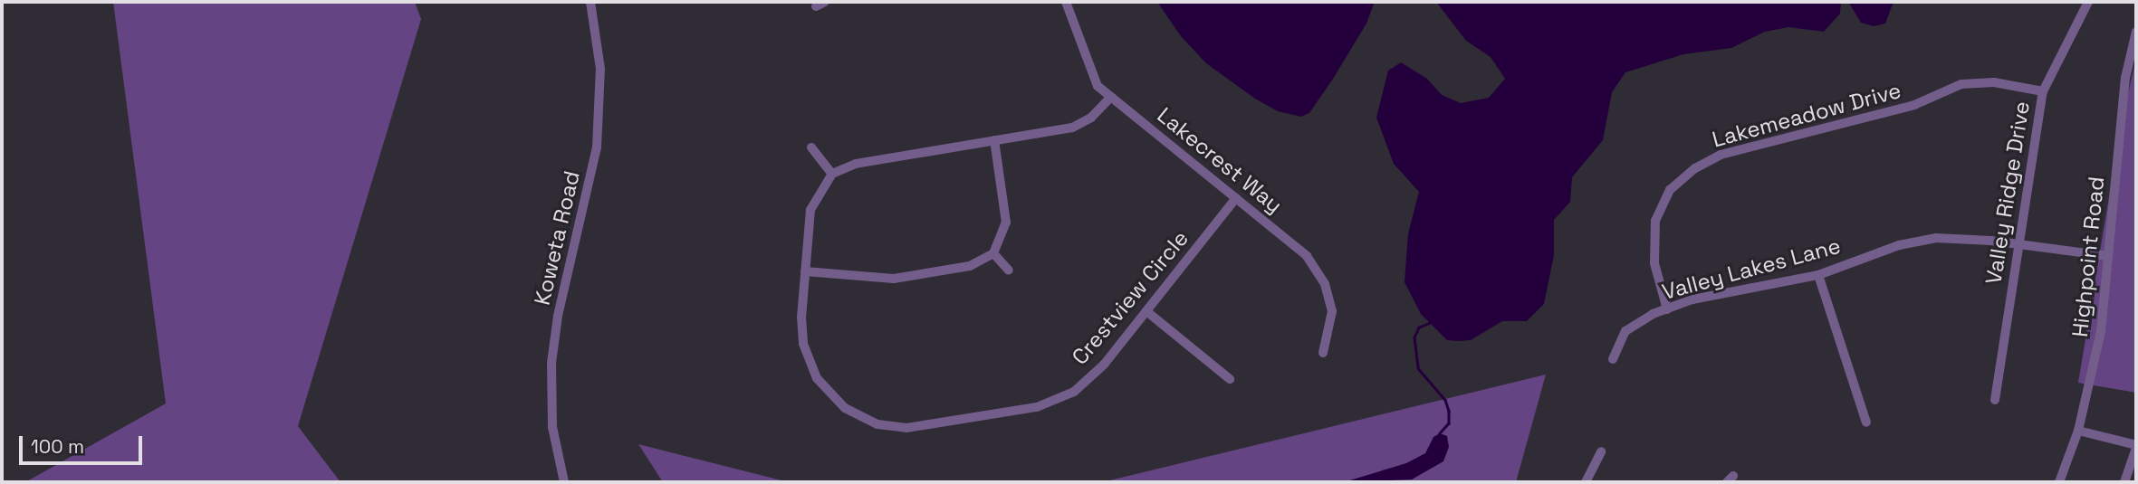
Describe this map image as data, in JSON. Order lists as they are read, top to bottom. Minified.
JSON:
{"streets":{"street":["Lakemeadow Drive","Lakecrest Way","Valley Ridge Drive","Koweta Road","Highpoint Road","Valley Lakes Lane","Crestview Circle"]},"crossings":[["Lakemeadow Drive","Valley Ridge Drive"],["Lakemeadow Drive","Valley Lakes Lane"],["Lakecrest Way","Crestview Circle"],["Valley Ridge Drive","Valley Lakes Lane"],["Highpoint Road","Valley Lakes Lane"]],"scale_bar":"100 m"}
